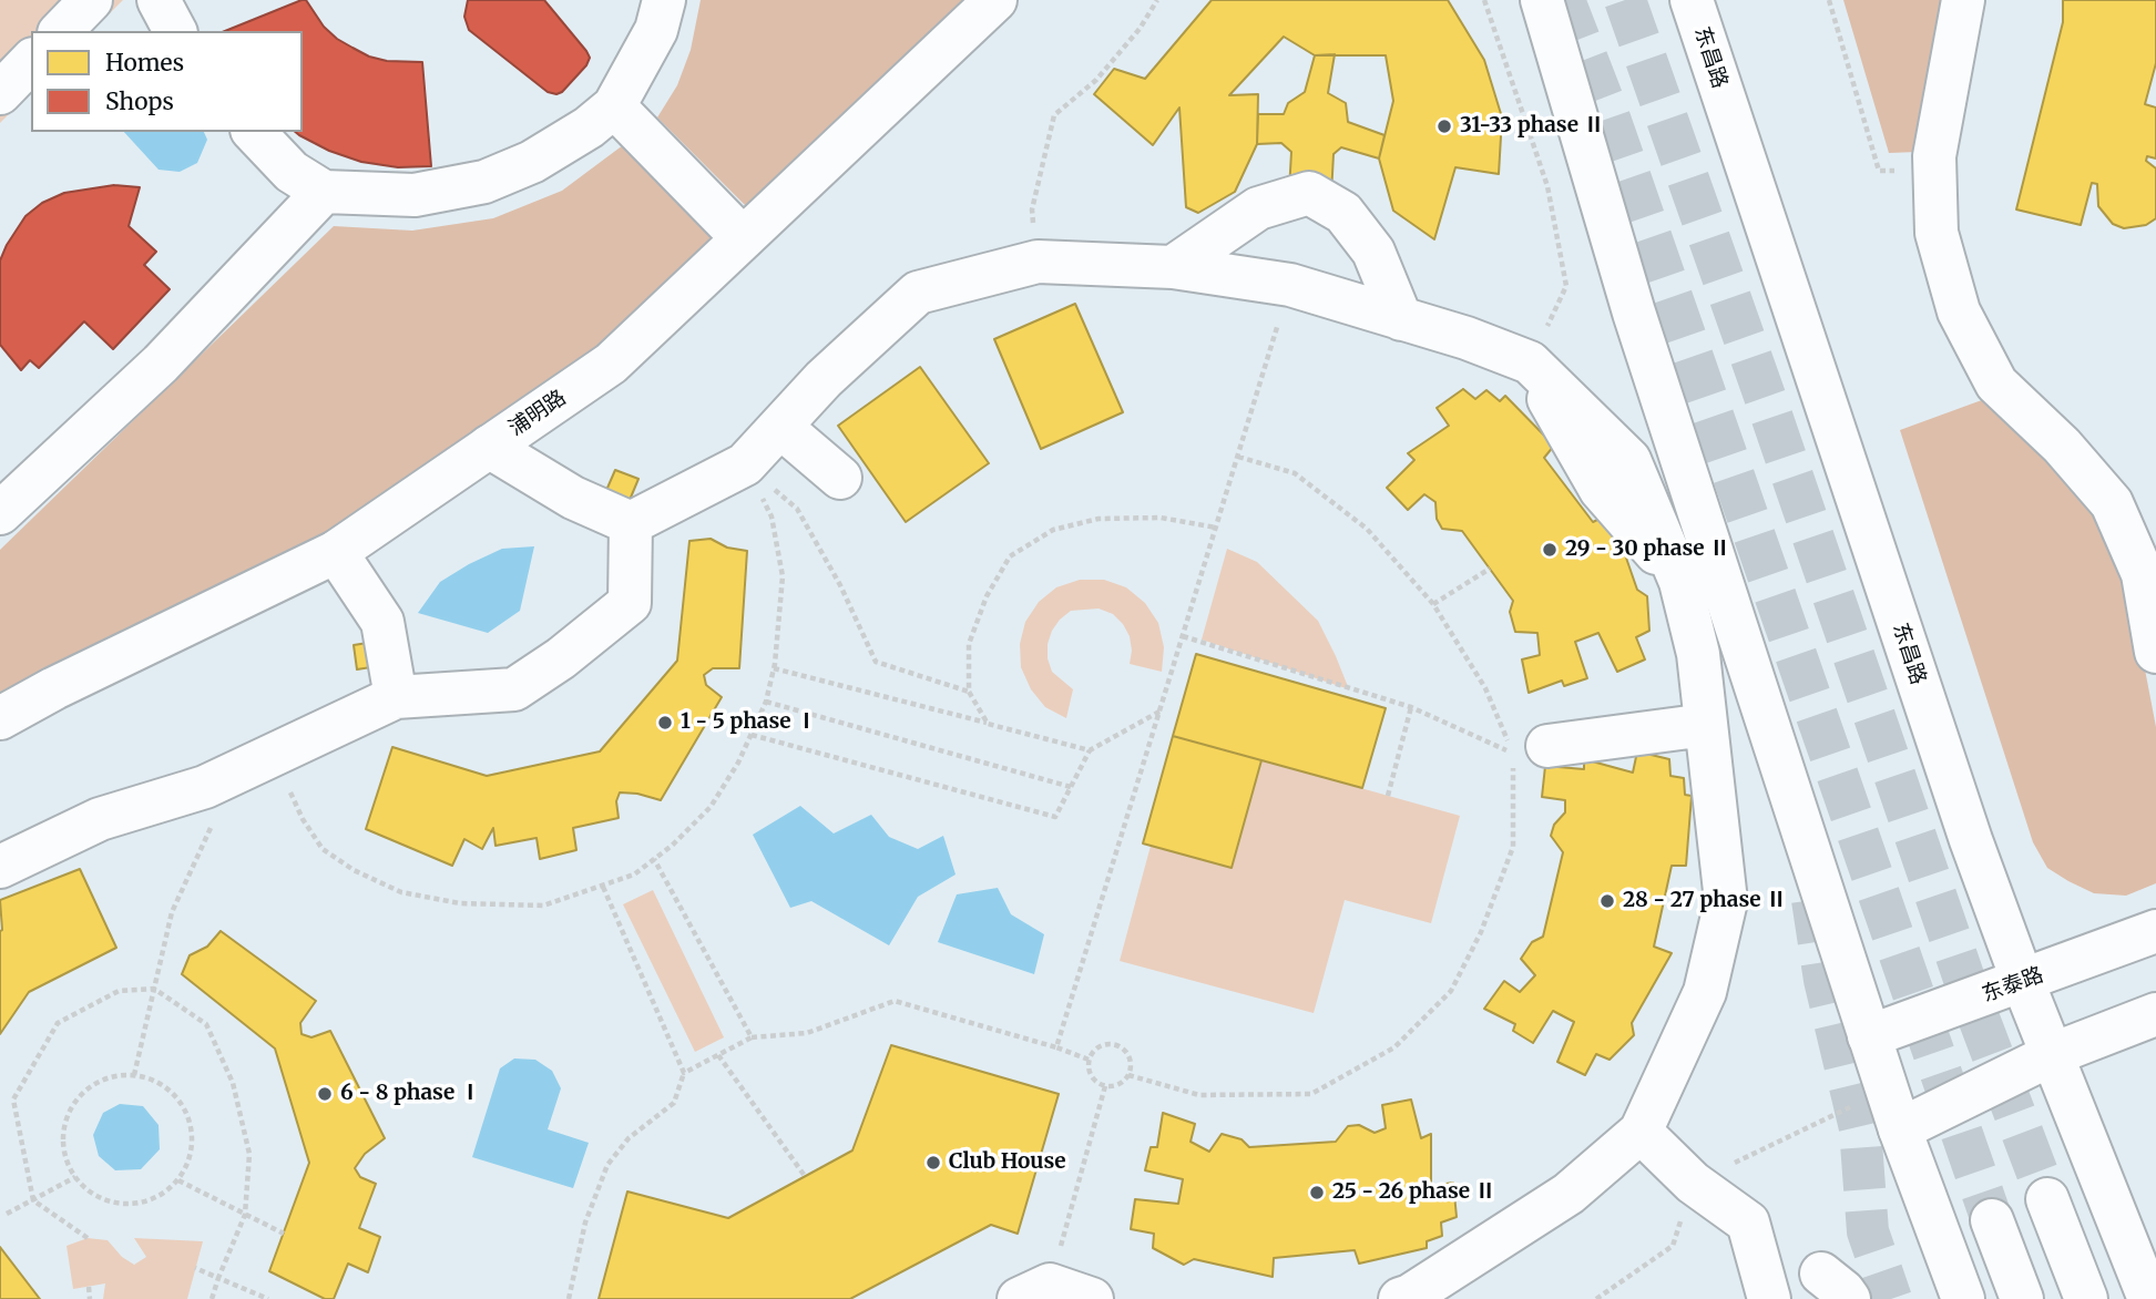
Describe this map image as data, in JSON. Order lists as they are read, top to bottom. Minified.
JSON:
{"streets":{"main road":["东昌路","浦明路","东泰路"]},"crossings":[["东昌路","东泰路"]],"places":["31-33 phase Ⅱ","29 - 30 phase Ⅱ","1 - 5 phase Ⅰ","28 - 27 phase Ⅱ","6 - 8 phase Ⅰ","Club House","25 - 26 phase Ⅱ"],"legend":["Homes","Shops"]}
